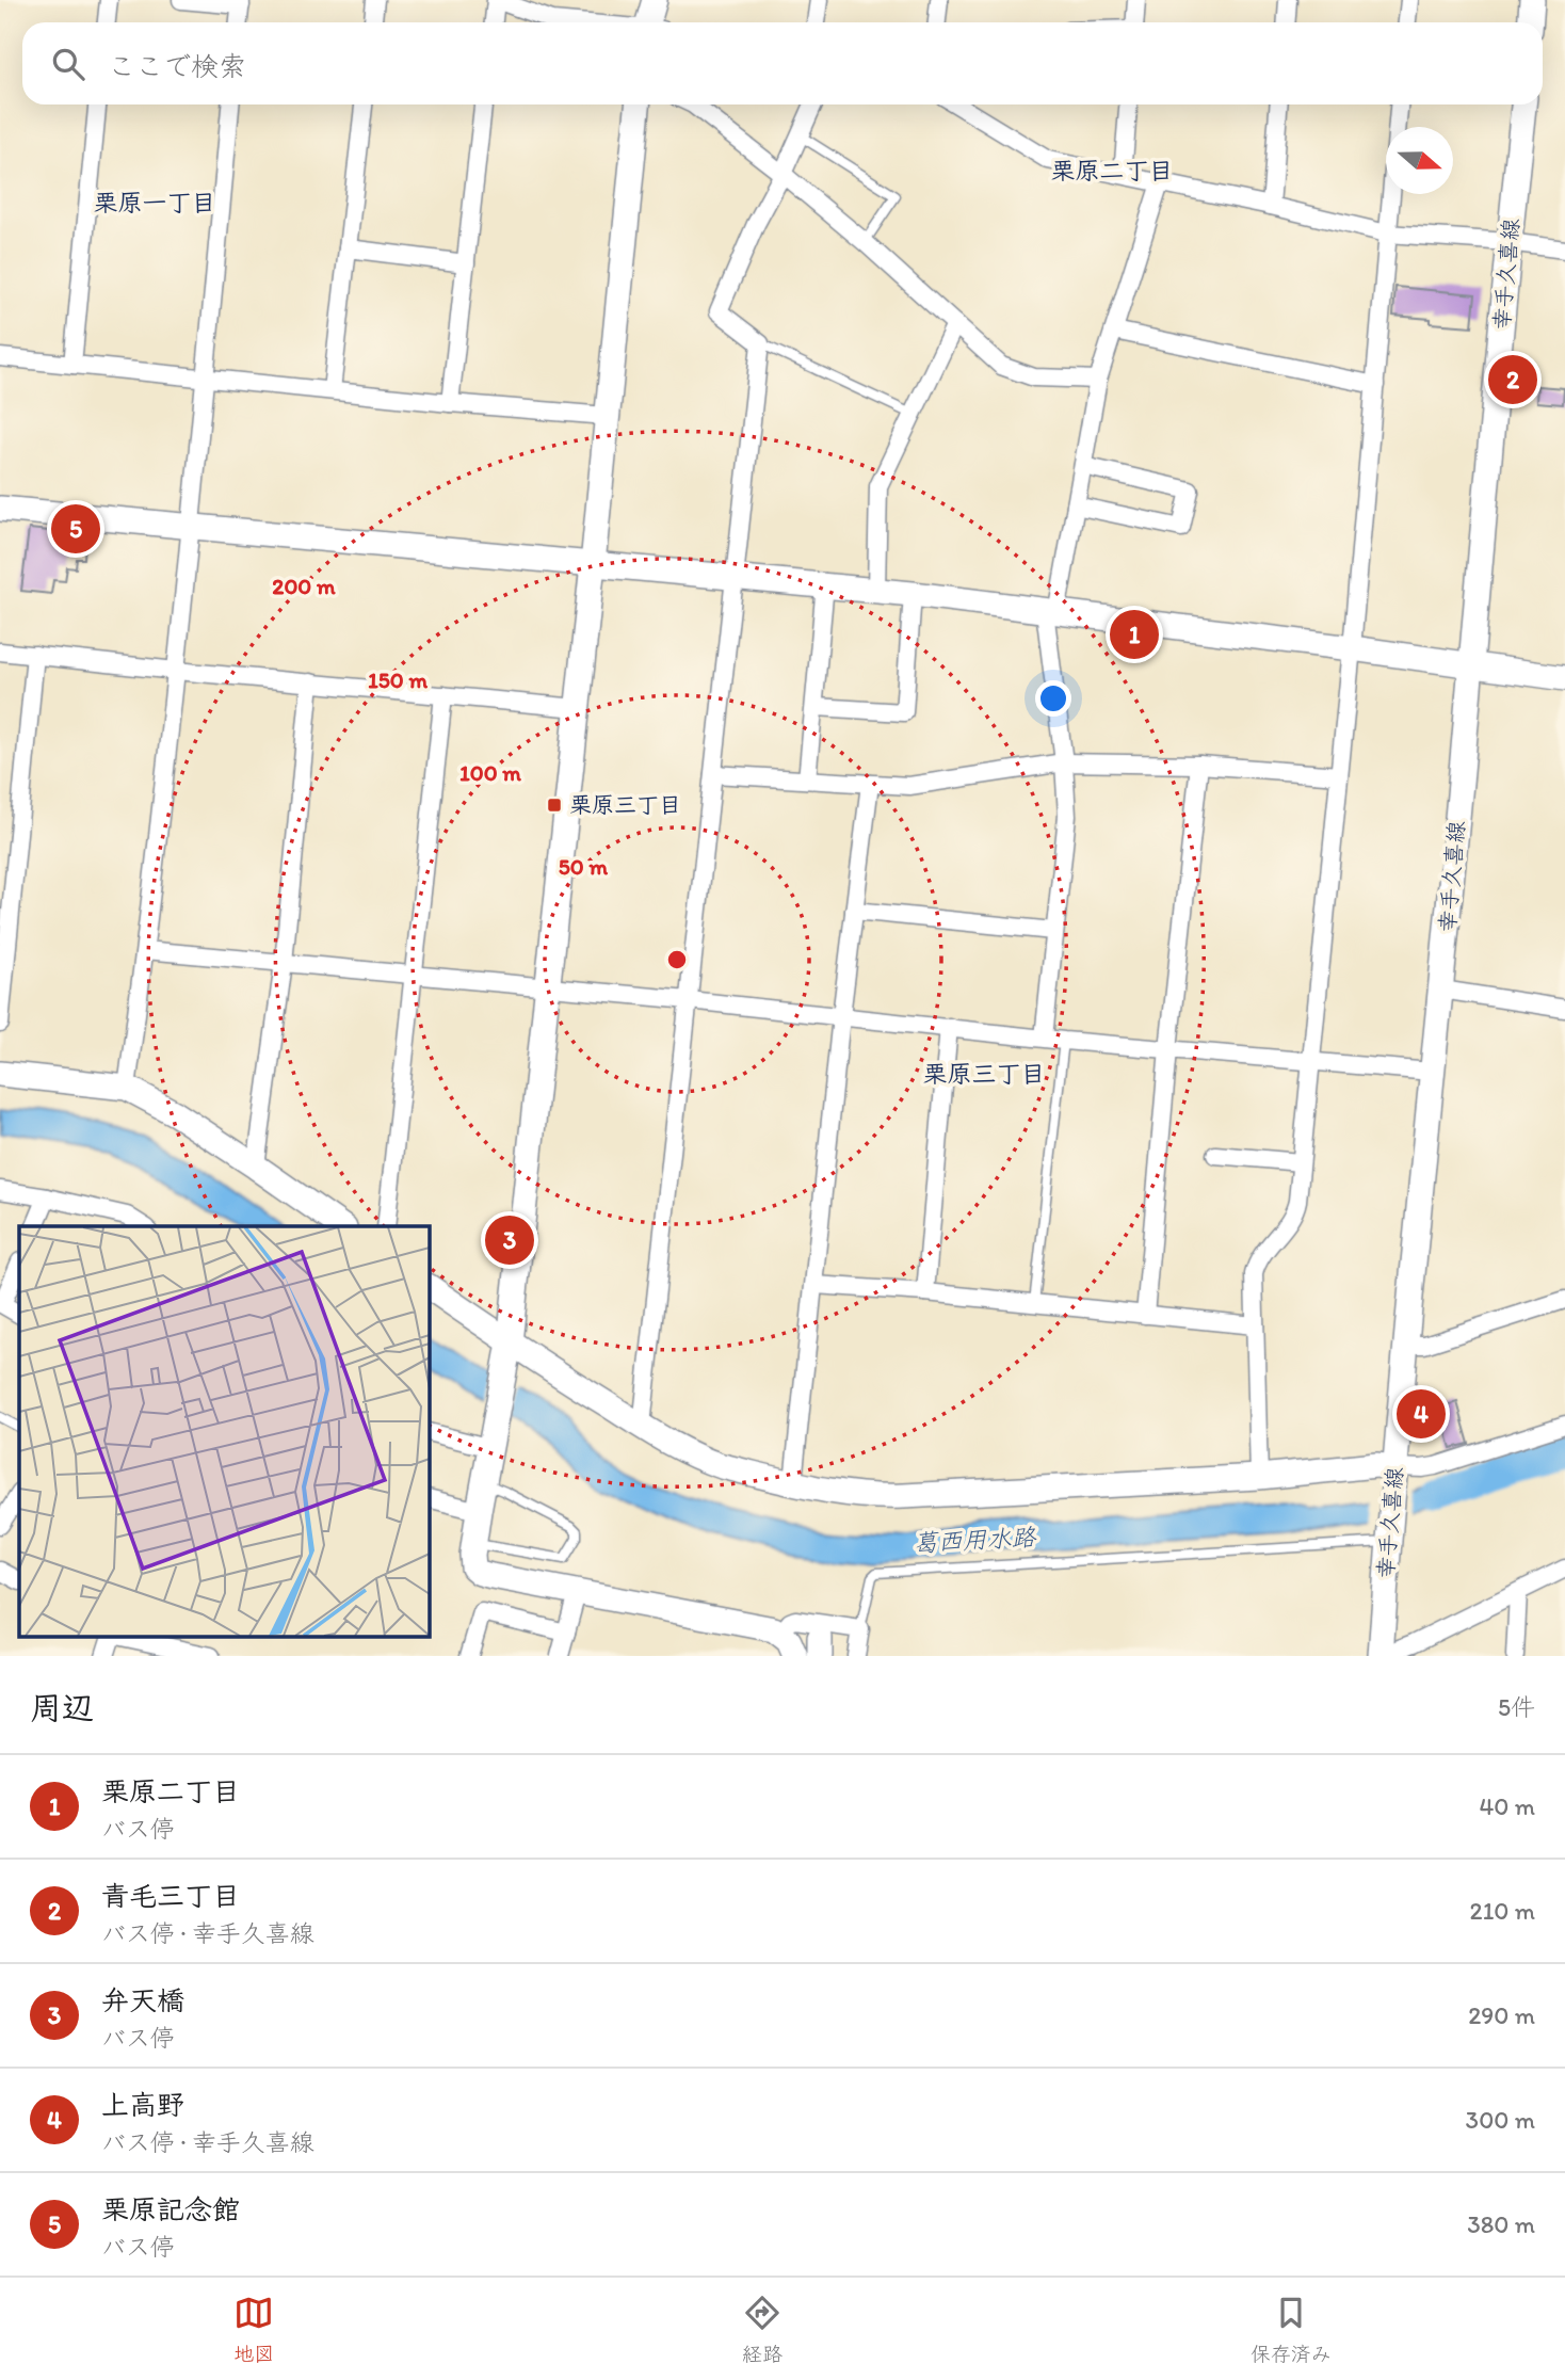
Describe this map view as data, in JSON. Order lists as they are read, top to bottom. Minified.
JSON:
{"streets":{"street":["幸手久喜線"]},"districts":["栗原二丁目","栗原一丁目","栗原三丁目"],"water":["葛西用水路"],"places":{"transit":["栗原三丁目"]},"north":"right","page":{"search":"ここで検索","pins":["2","5","1","3","4"],"heading":["周辺","5件"],"list":[{"mark":"1","name":"栗原二丁目","note":"バス停","value":"40 m"},{"mark":"2","name":"青毛三丁目","note":"バス停 · 幸手久喜線","value":"210 m"},{"mark":"3","name":"弁天橋","note":"バス停","value":"290 m"},{"mark":"4","name":"上高野","note":"バス停 · 幸手久喜線","value":"300 m"},{"mark":"5","name":"栗原記念館","note":"バス停","value":"380 m"}],"nav":["地図","経路","保存済み"]},"rings":["200 m","150 m","100 m","50 m"]}
